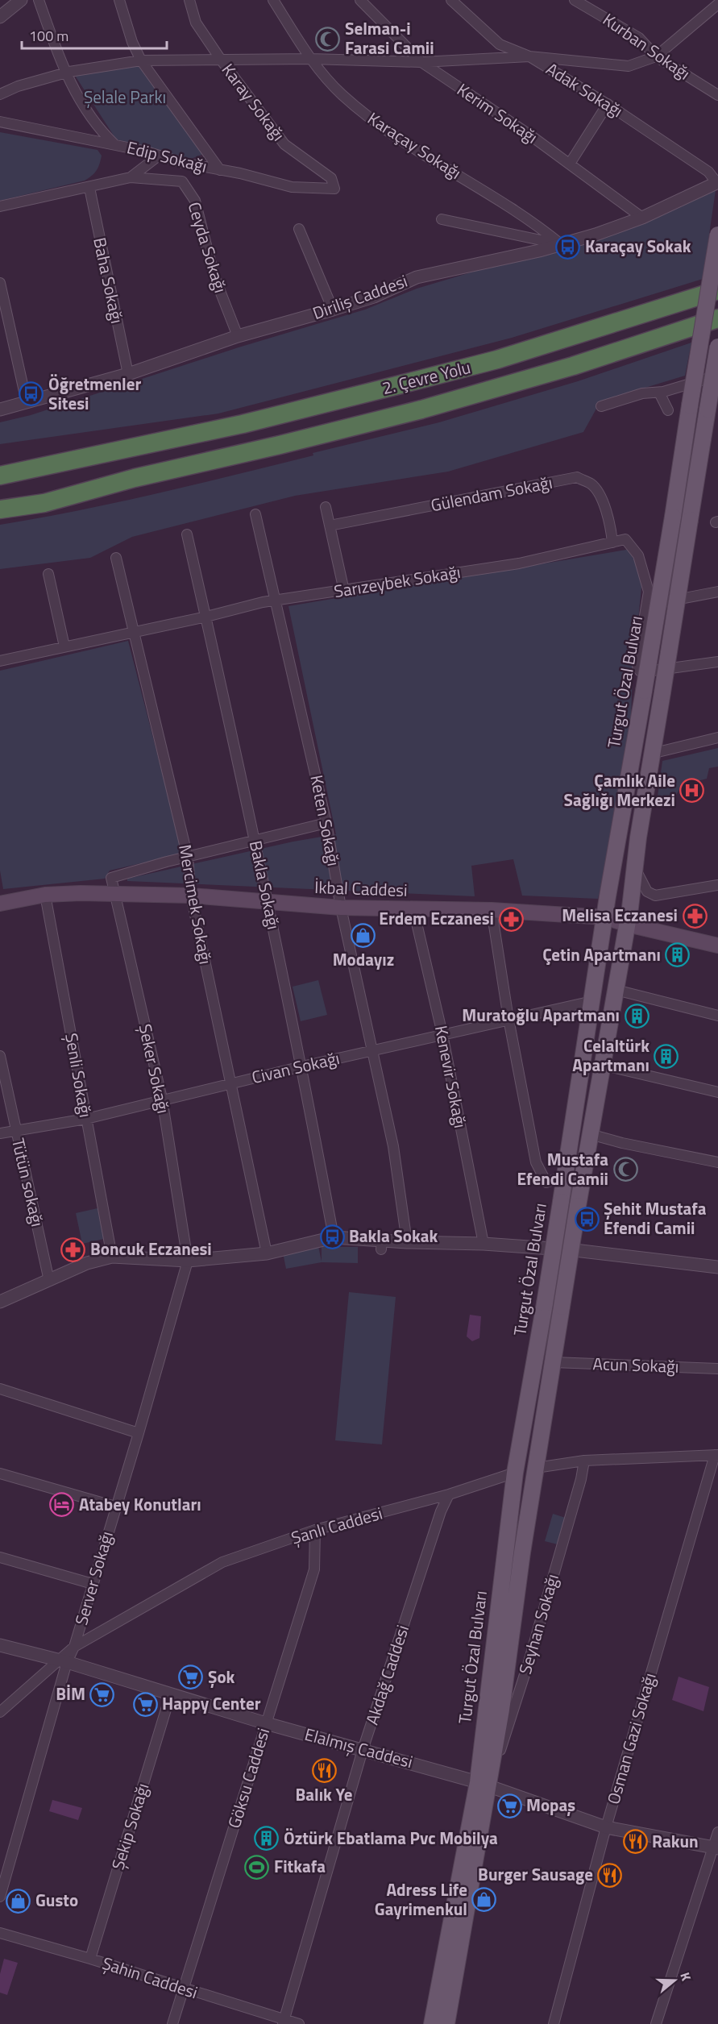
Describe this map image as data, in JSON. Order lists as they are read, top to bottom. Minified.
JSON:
{"streets":{"highway":["2. Çevre Yolu"],"main road":["Turgut Özal Bulvarı","İkbal Caddesi"],"street":["Kurban Sokağı","Adak Sokağı","Karay Sokağı","Kerim Sokağı","Karaçay Sokağı","Edip Sokağı","Ceyda Sokağı","Baha Sokağı","Diriliş Caddesi","Gülendam Sokağı","Sarızeybek Sokağı","Keten Sokağı","Bakla Sokağı","Mercimek Sokağı","Civan Sokağı","Şeker Sokağı","Şenli Sokağı","Kenevir Sokağı","Tütün sokağı","Acun Sokağı","Şanlı Caddesi","Server Sokağı","Seyhan Sokağı","Akdağ Caddesi","Osman Gazi Sokağı","Elalmış Caddesi","Göksu Caddesi","Şekip Sokağı","Şahin Caddesi"]},"crossings":[["Adak Sokağı","Diriliş Caddesi"],["Karay Sokağı","Edip Sokağı"],["Kerim Sokağı","Diriliş Caddesi"],["Karaçay Sokağı","Diriliş Caddesi"],["Ceyda Sokağı","Diriliş Caddesi"],["Baha Sokağı","Diriliş Caddesi"],["Gülendam Sokağı","Sarızeybek Sokağı"],["Sarızeybek Sokağı","Keten Sokağı"],["Sarızeybek Sokağı","Bakla Sokağı"],["Sarızeybek Sokağı","Mercimek Sokağı"],["Turgut Özal Bulvarı","İkbal Caddesi"],["Turgut Özal Bulvarı","Civan Sokağı"],["Turgut Özal Bulvarı","Acun Sokağı"],["Turgut Özal Bulvarı","Şanlı Caddesi"],["Turgut Özal Bulvarı","Seyhan Sokağı"],["Turgut Özal Bulvarı","Elalmış Caddesi"],["Keten Sokağı","İkbal Caddesi"],["Keten Sokağı","Civan Sokağı"],["Bakla Sokağı","İkbal Caddesi"],["Bakla Sokağı","Civan Sokağı"],["İkbal Caddesi","Mercimek Sokağı"],["İkbal Caddesi","Şeker Sokağı"],["İkbal Caddesi","Şenli Sokağı"],["İkbal Caddesi","Kenevir Sokağı"],["Mercimek Sokağı","Civan Sokağı"],["Mercimek Sokağı","Şeker Sokağı"],["Civan Sokağı","Şeker Sokağı"],["Civan Sokağı","Şenli Sokağı"],["Civan Sokağı","Kenevir Sokağı"],["Civan Sokağı","Tütün sokağı"],["Şeker Sokağı","Server Sokağı"],["Şanlı Caddesi","Server Sokağı"],["Şanlı Caddesi","Seyhan Sokağı"],["Şanlı Caddesi","Akdağ Caddesi"],["Şanlı Caddesi","Osman Gazi Sokağı"],["Şanlı Caddesi","Elalmış Caddesi"],["Şanlı Caddesi","Göksu Caddesi"],["Seyhan Sokağı","Elalmış Caddesi"],["Akdağ Caddesi","Elalmış Caddesi"],["Akdağ Caddesi","Şahin Caddesi"],["Osman Gazi Sokağı","Elalmış Caddesi"],["Elalmış Caddesi","Göksu Caddesi"],["Elalmış Caddesi","Şekip Sokağı"],["Göksu Caddesi","Şahin Caddesi"],["Şekip Sokağı","Şahin Caddesi"]],"parks":["Şelale Parkı"],"places":{"mosque":["Selman-i Farasi Camii","Mustafa Efendi Camii"],"bus stop":["Karaçay Sokak","Öğretmenler Sitesi","Şehit Mustafa Efendi Camii","Bakla Sokak"],"hospital":["Çamlık Aile Sağlığı Merkezi"],"pharmacy":["Melisa Eczanesi","Erdem Eczanesi","Boncuk Eczanesi"],"shop":["Modayız","Adress Life Gayrimenkul","Gusto"],"building":["Çetin Apartmanı","Muratoğlu Apartmanı","Celaltürk Apartmanı","Öztürk Ebatlama Pvc Mobilya"],"hotel":["Atabey Konutları"],"supermarket":["Şok","BİM","Happy Center","Mopaş"],"restaurant":["Balık Ye","Rakun","Burger Sausage"],"sports":["Fitkafa"]},"scale_bar":"100 m","north":"right"}
